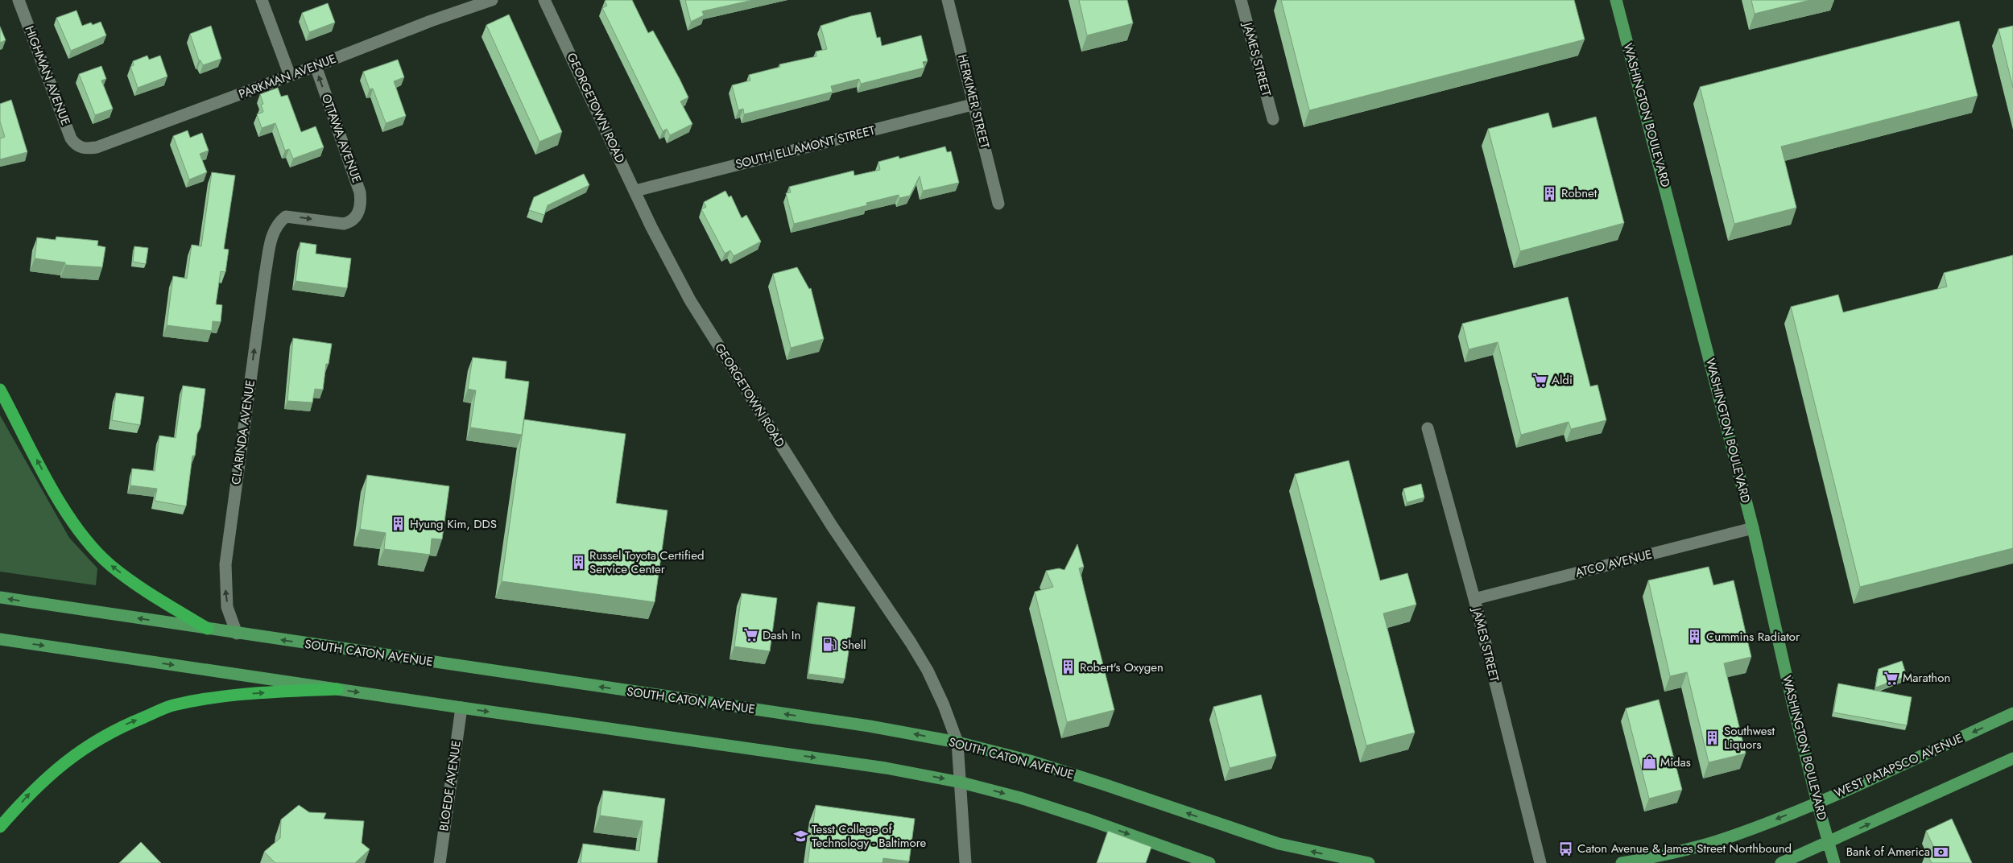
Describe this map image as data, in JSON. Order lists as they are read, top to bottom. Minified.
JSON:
{"streets":{"main road":["WASHINGTON BOULEVARD","SOUTH CATON AVENUE","WEST PATAPSCO AVENUE"],"street":["JAMES STREET","HIGHMAN AVENUE","PARKMAN AVENUE","HERKIMER STREET","GEORGETOWN ROAD","OTTAWA AVENUE","SOUTH ELLAMONT STREET","CLARINDA AVENUE","ATCO AVENUE","BLOEDE AVENUE"]},"crossings":[["JAMES STREET","ATCO AVENUE"],["HIGHMAN AVENUE","PARKMAN AVENUE"],["PARKMAN AVENUE","OTTAWA AVENUE"],["HERKIMER STREET","SOUTH ELLAMONT STREET"],["GEORGETOWN ROAD","SOUTH ELLAMONT STREET"],["GEORGETOWN ROAD","SOUTH CATON AVENUE"],["WASHINGTON BOULEVARD","ATCO AVENUE"],["WASHINGTON BOULEVARD","WEST PATAPSCO AVENUE"],["OTTAWA AVENUE","CLARINDA AVENUE"],["CLARINDA AVENUE","SOUTH CATON AVENUE"]],"one_way":["CLARINDA AVENUE"],"places":{"building":["Robnet","Hyung Kim, DDS","Russel Toyota Certified Service Center","Cummins Radiator","Robert's Oxygen","Southwest Liquors"],"supermarket":["Aldi","Dash In","Marathon"],"fuel station":["Shell"],"shop":["Midas"],"school or university":["Tesst College of Technology - Baltimore"],"bus stop":["Caton Avenue & James Street Northbound"],"bank":["Bank of America"]}}
